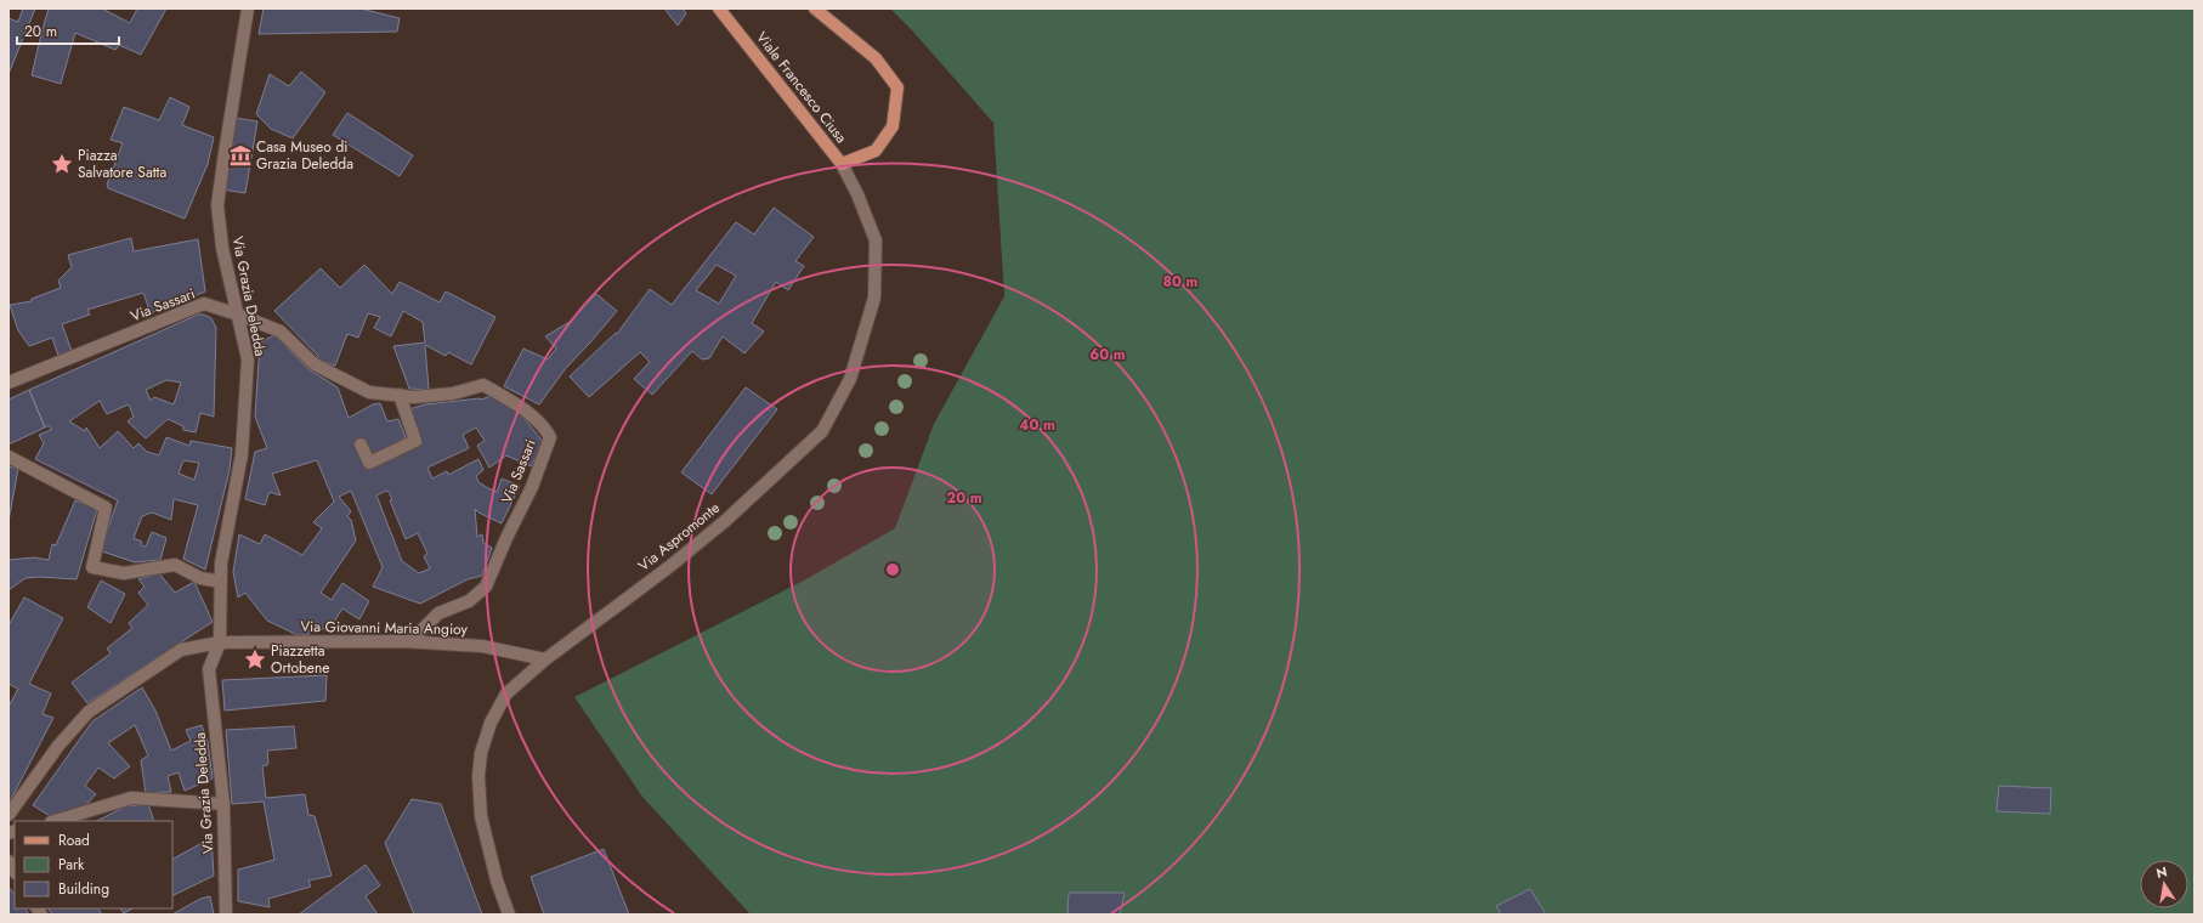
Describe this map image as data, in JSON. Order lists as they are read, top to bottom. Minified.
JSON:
{"streets":{"main road":["Viale Francesco Ciusa"],"street":["Via Grazia Deledda","Via Sassari","Via Aspromonte","Via Giovanni Maria Angioy"]},"crossings":[["Viale Francesco Ciusa","Via Aspromonte"],["Via Grazia Deledda","Via Sassari"],["Via Grazia Deledda","Via Giovanni Maria Angioy"],["Via Sassari","Via Giovanni Maria Angioy"],["Via Aspromonte","Via Giovanni Maria Angioy"]],"places":{"museum":["Casa Museo di Grazia Deledda"],"place":["Piazza Salvatore Satta","Piazzetta Ortobene"]},"legend":["Road","Park","Building"],"scale_bar":"20 m","north":"top","rings":["80 m","60 m","40 m","20 m"]}
